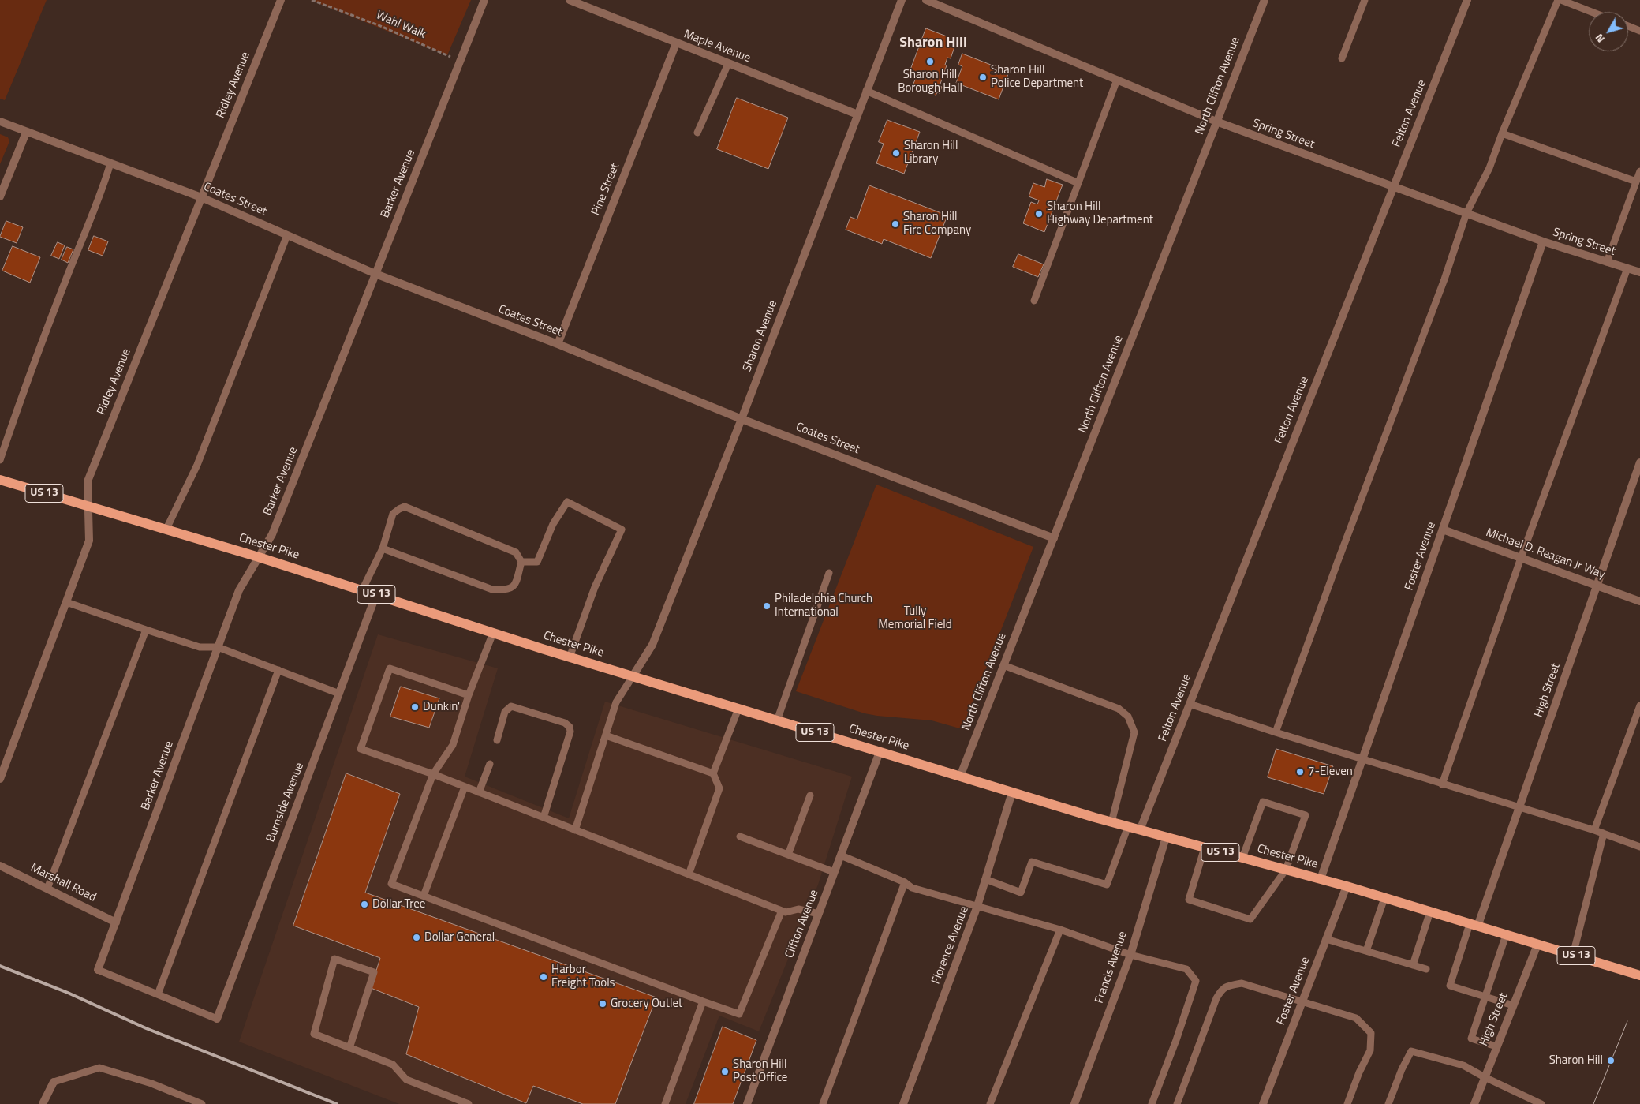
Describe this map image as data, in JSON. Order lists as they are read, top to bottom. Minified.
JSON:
{"streets":{"main road":["US 13","Chester Pike"],"street":["Maple Avenue","Ridley Avenue","North Clifton Avenue","Felton Avenue","Spring Street","Barker Avenue","Pine Street","Coates Street","Sharon Avenue","Michael D. Reagan Jr Way","Foster Avenue","High Street","Burnside Avenue","Marshall Road","Clifton Avenue","Florence Avenue","Francis Avenue"],"path":["Wahl Walk"]},"crossings":[["Wahl Walk","Barker Avenue"],["Maple Avenue","Pine Street"],["Maple Avenue","Sharon Avenue"],["Ridley Avenue","Coates Street"],["Ridley Avenue","Chester Pike"],["North Clifton Avenue","Spring Street"],["North Clifton Avenue","Coates Street"],["North Clifton Avenue","Chester Pike"],["Felton Avenue","Spring Street"],["Felton Avenue","Chester Pike"],["Spring Street","Foster Avenue"],["Barker Avenue","Coates Street"],["Barker Avenue","Chester Pike"],["Barker Avenue","Marshall Road"],["Pine Street","Coates Street"],["Coates Street","Sharon Avenue"],["Sharon Avenue","Chester Pike"],["Chester Pike","Foster Avenue"],["Chester Pike","High Street"],["Chester Pike","Burnside Avenue"],["Chester Pike","Clifton Avenue"],["Chester Pike","Florence Avenue"],["Chester Pike","Francis Avenue"],["Michael D. Reagan Jr Way","Foster Avenue"],["Michael D. Reagan Jr Way","High Street"]],"districts":["Sharon Hill"],"parks":["Tully Memorial Field"],"places":["Sharon Hill Borough Hall","Sharon Hill Police Department","Sharon Hill Library","Sharon Hill Highway Department","Sharon Hill Fire Company","Philadelphia Church International","Dunkin'","7-Eleven","Dollar Tree","Dollar General","Harbor Freight Tools","Grocery Outlet","Sharon Hill","Sharon Hill Post Office"],"north":"bottom left"}
